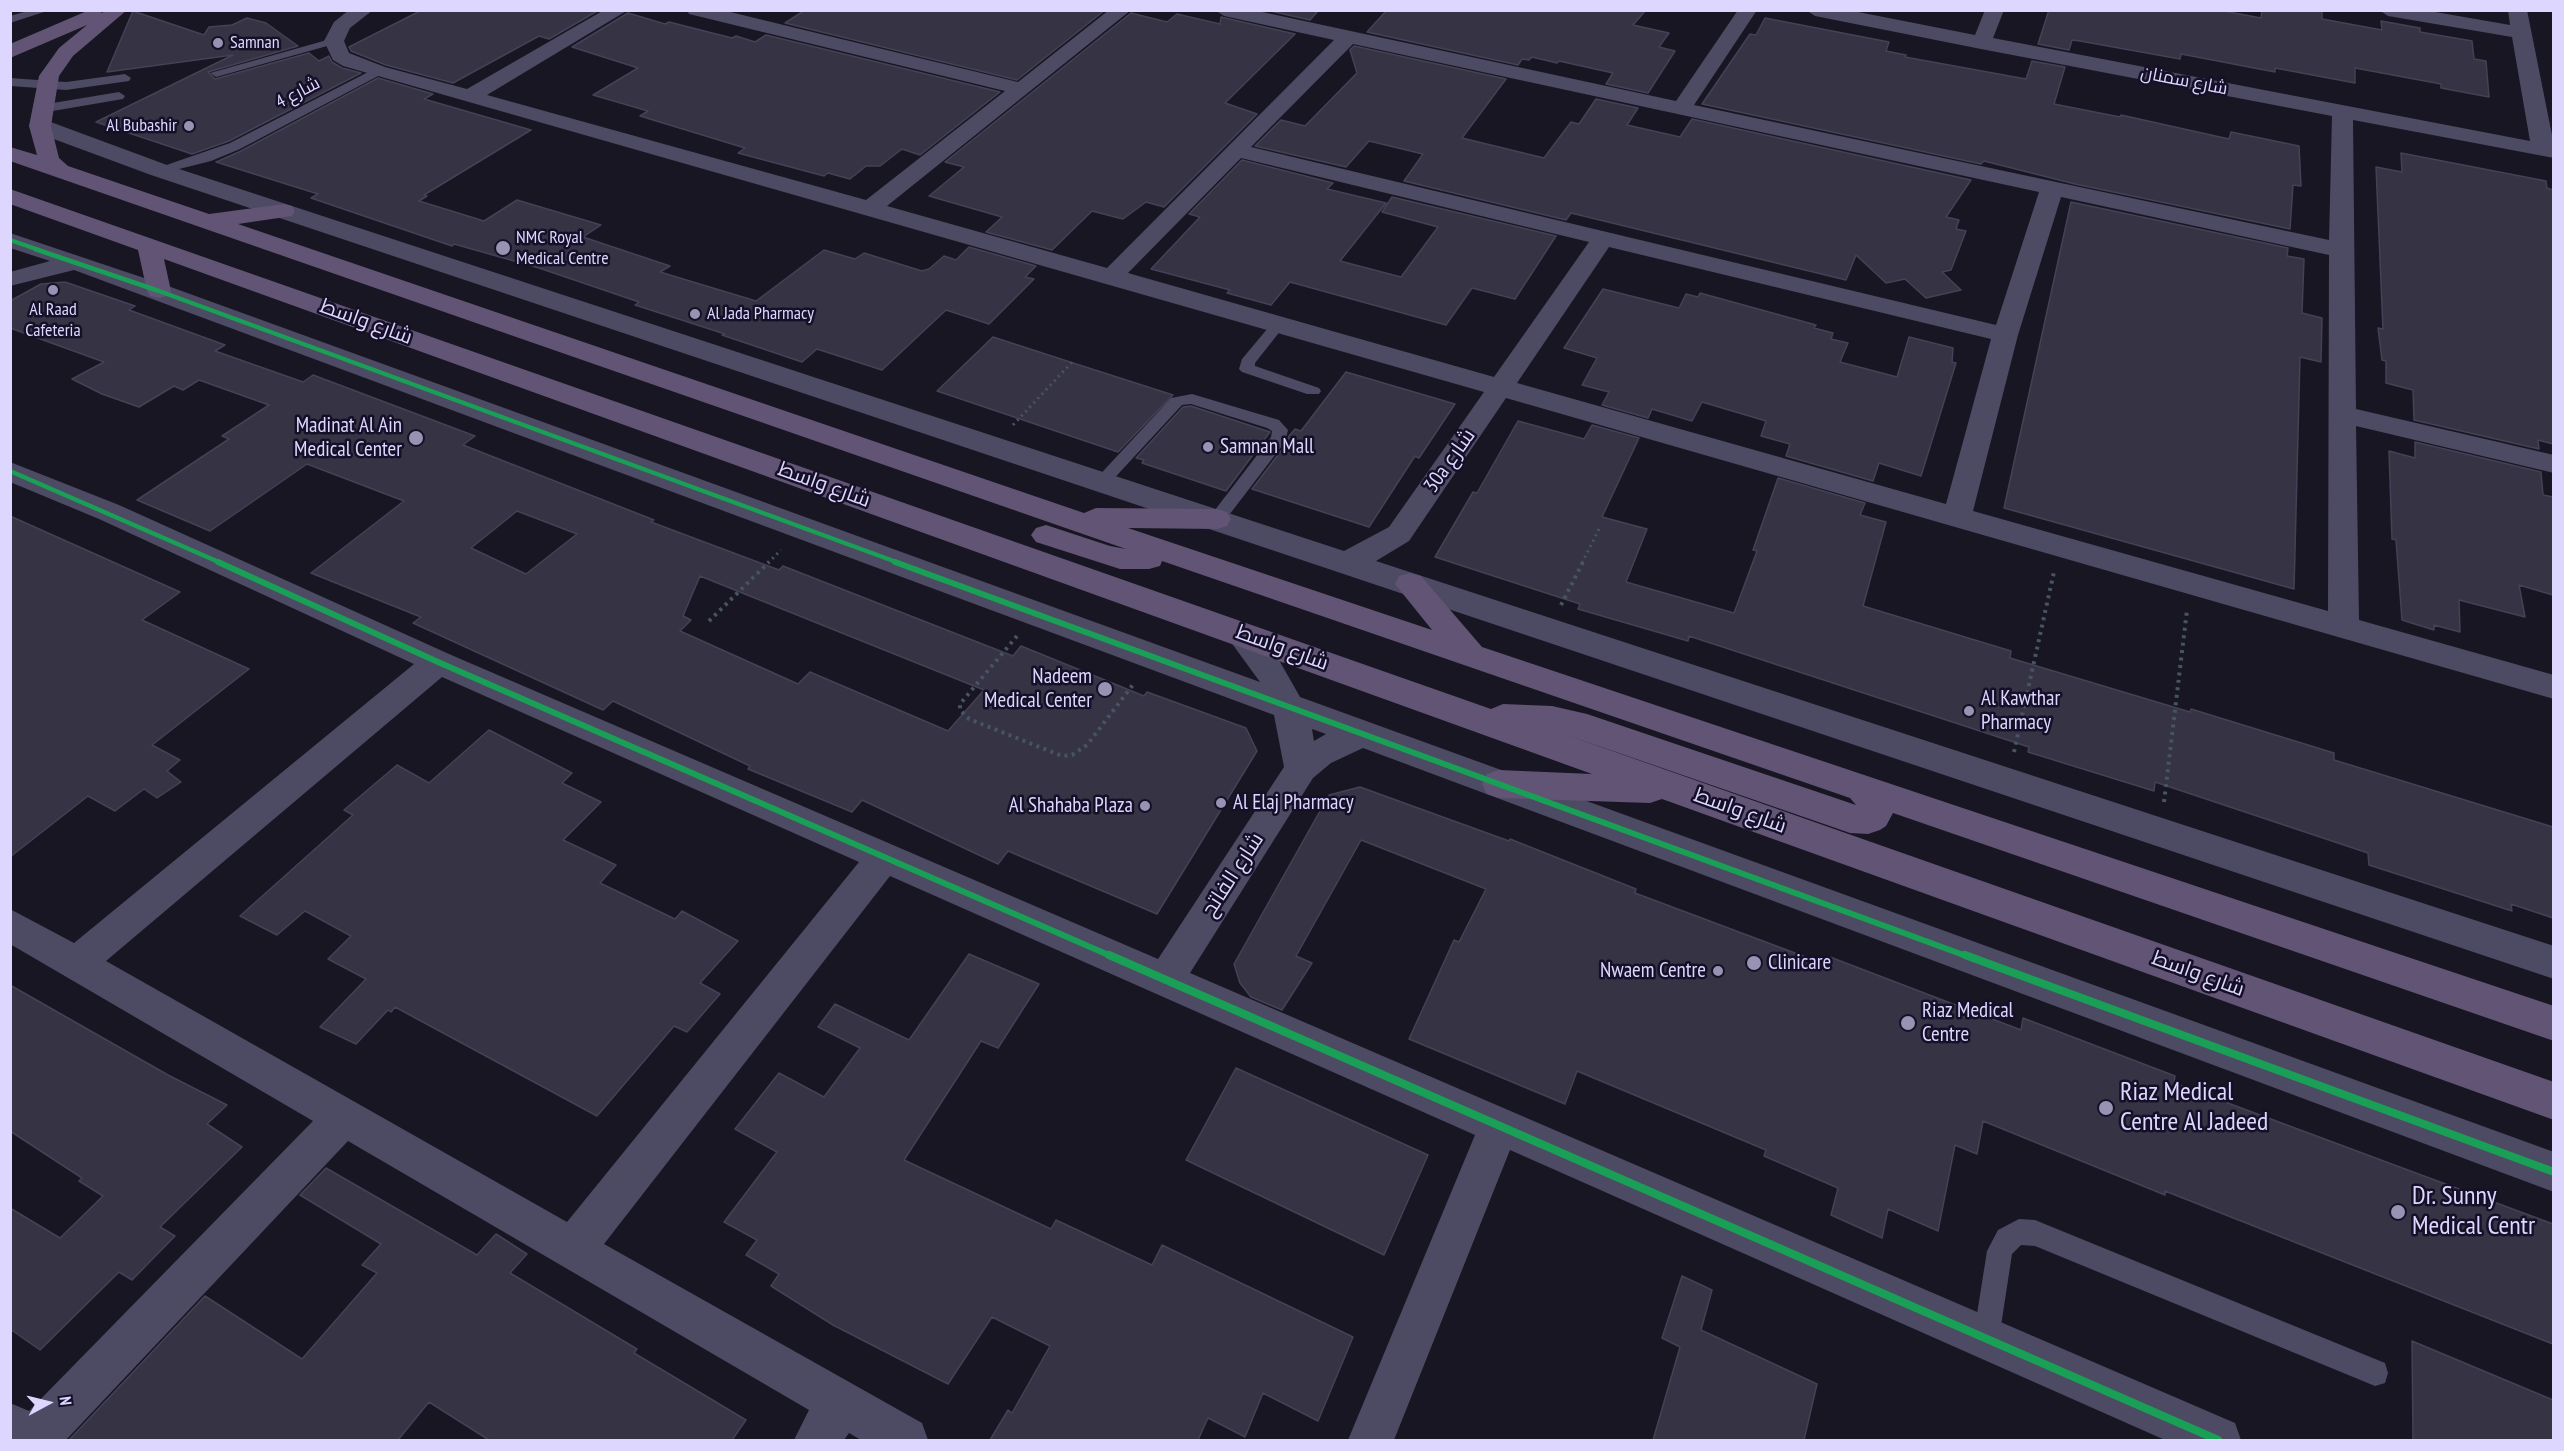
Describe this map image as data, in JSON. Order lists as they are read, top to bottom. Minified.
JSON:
{"streets":{"main road":["شارع واسط"],"street":["شارع سمنان","30a شارع","شارع الفاتح"],"lane":["شارع 4"]},"places":["Samnan","Al Bubashir","NMC Royal Medical Centre","Al Raad Cafeteria","Al Jada Pharmacy","Madinat Al Ain Medical Center","Samnan Mall","Nadeem Medical Center","Al Kawthar Pharmacy","Al Elaj Pharmacy","Al Shahaba Plaza","Clinicare","Nwaem Centre","Riaz Medical Centre","Riaz Medical Centre Al Jadeed","Dr. Sunny Medical Centr"],"north":"right"}
